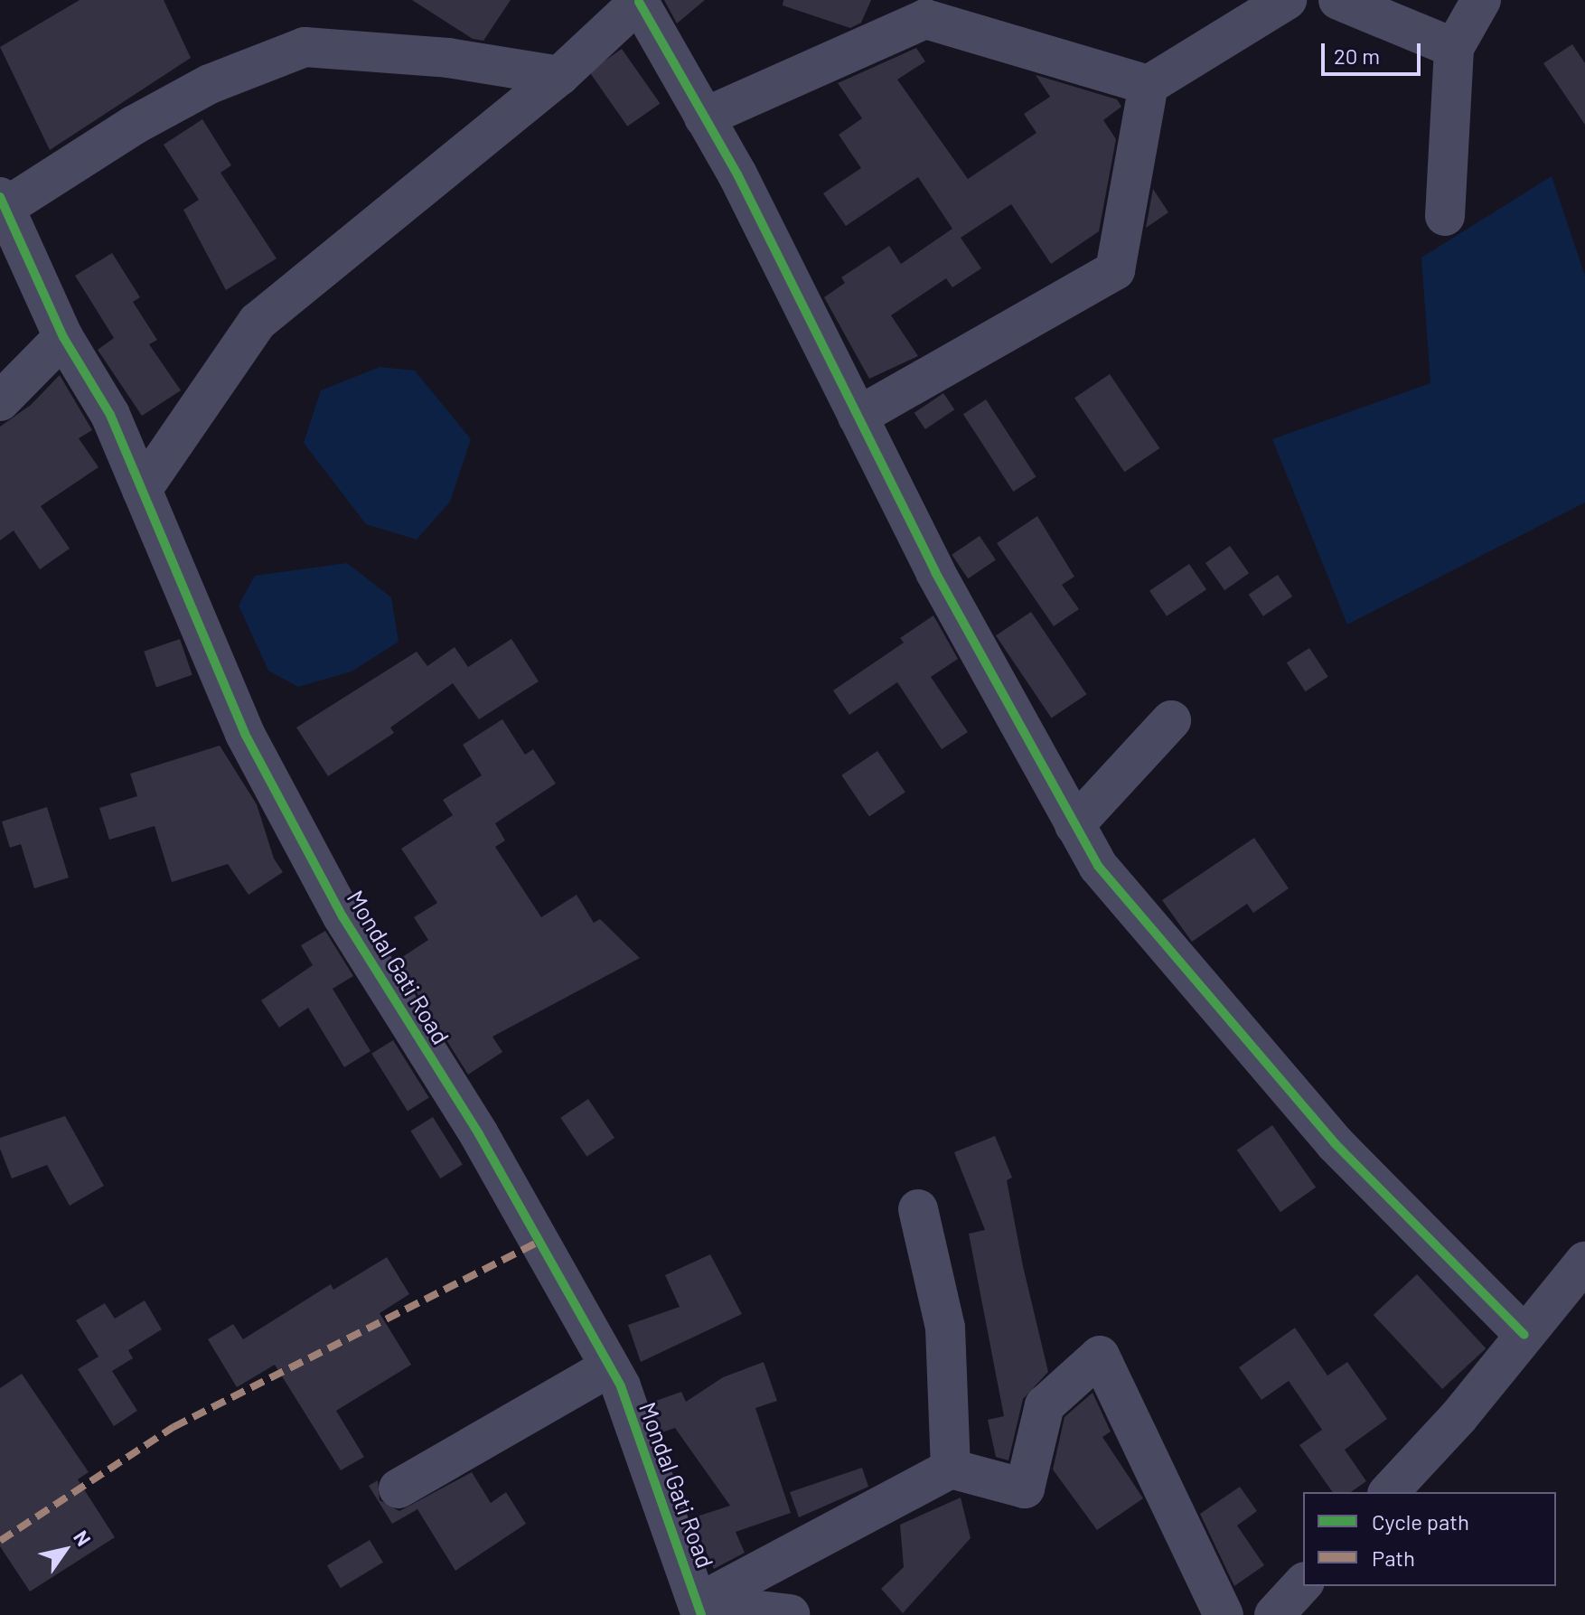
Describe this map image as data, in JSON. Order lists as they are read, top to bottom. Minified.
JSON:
{"streets":{"street":["Mondal Gati Road"]},"legend":["Cycle path","Path"],"scale_bar":"20 m","north":"top right"}
